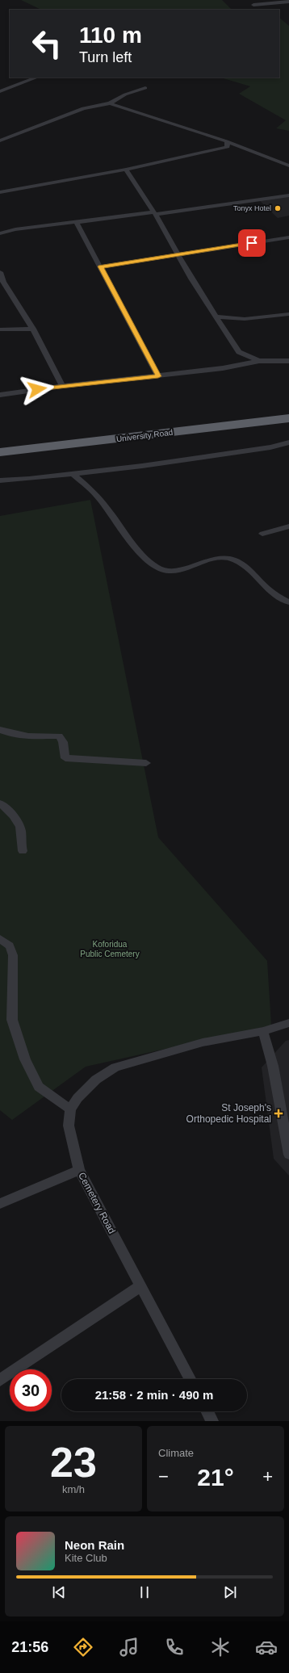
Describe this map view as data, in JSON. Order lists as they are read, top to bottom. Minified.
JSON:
{"streets":{"highway":["University Road"],"street":["Cemetery Road"]},"parks":["Koforidua Public Cemetery"],"places":{"other":["Tonyx Hotel"],"health":["St Joseph's Orthopedic Hospital"]},"page":{"turn":["110 m","Turn left"],"limit":"30","trip":"21:58 · 2 min · 490 m","tile":[["23","km/h"],"Climate"],"heat":["−","21°","+"],"song":["Neon Rain","Kite Club"],"tabs":"21:56"}}
